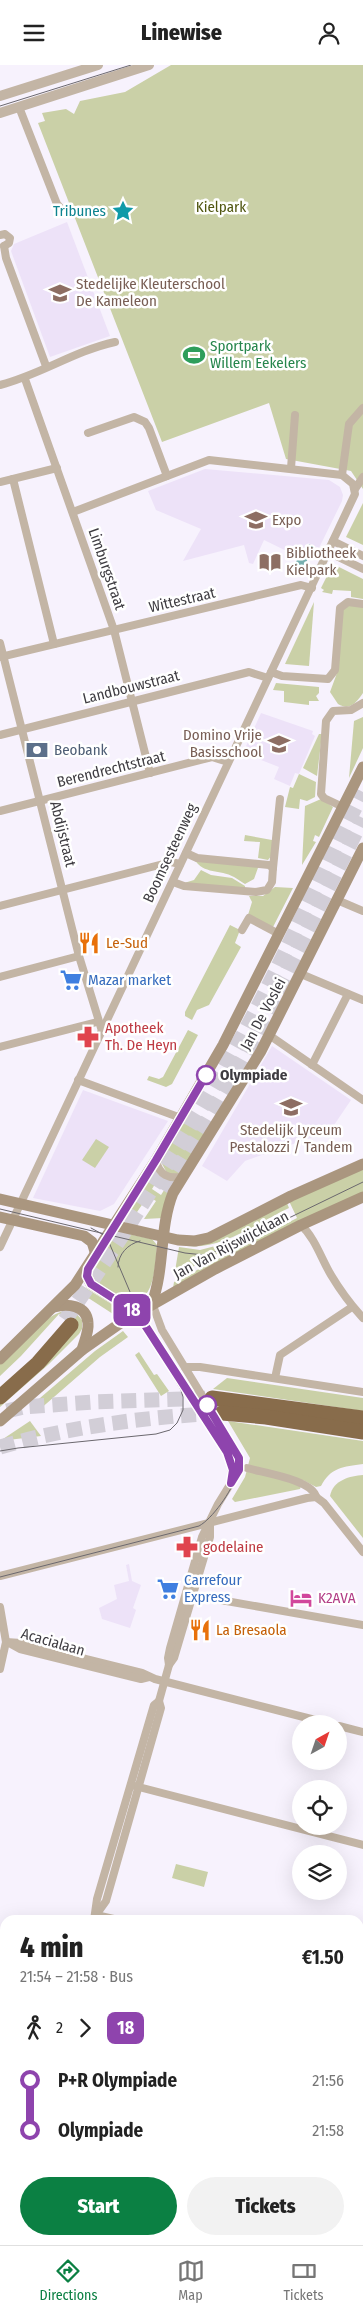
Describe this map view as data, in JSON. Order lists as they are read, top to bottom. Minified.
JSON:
{"streets":{"main road":["Jan De Voslei","Jan Van Rijswijcklaan"],"street":["Limburgstraat","Wittestraat","Landbouwstraat","Berendrechtstraat","Abdijstraat","Boomsesteenweg","Acacialaan"]},"crossings":[["Limburgstraat","Wittestraat"],["Limburgstraat","Landbouwstraat"],["Limburgstraat","Berendrechtstraat"],["Wittestraat","Abdijstraat"],["Wittestraat","Boomsesteenweg"],["Landbouwstraat","Abdijstraat"],["Landbouwstraat","Boomsesteenweg"],["Berendrechtstraat","Abdijstraat"],["Berendrechtstraat","Boomsesteenweg"],["Abdijstraat","Boomsesteenweg"],["Boomsesteenweg","Jan Van Rijswijcklaan"],["Jan De Voslei","Jan Van Rijswijcklaan"]],"parks":["Kielpark"],"places":{"place":["Tribunes"],"school or university":["Stedelijke Kleuterschool De Kameleon","Expo","Domino Vrije Basisschool","Stedelijk Lyceum Pestalozzi / Tandem"],"sports":["Sportpark Willem Eekelers"],"library":["Bibliotheek Kielpark"],"bank":["Beobank"],"restaurant":["Le-Sud","La Bresaola"],"supermarket":["Mazar market","Carrefour Express"],"pharmacy":["Apotheek Th. De Heyn","godelaine"],"other":["Olympiade"],"hotel":["K2AVA"]},"lines":["bus line 18"],"north":"top right","page":{"header":"Linewise","on_map":"18","heading":["4 min","21:54 – 21:58 · Bus","€1.50"],"legs":["2","18"],"list":[{"name":"P+R Olympiade","value":"21:56"},{"name":"Olympiade","value":"21:58"}],"buttons":["Start","Tickets"],"tabs":["Directions","Map","Tickets"]}}
